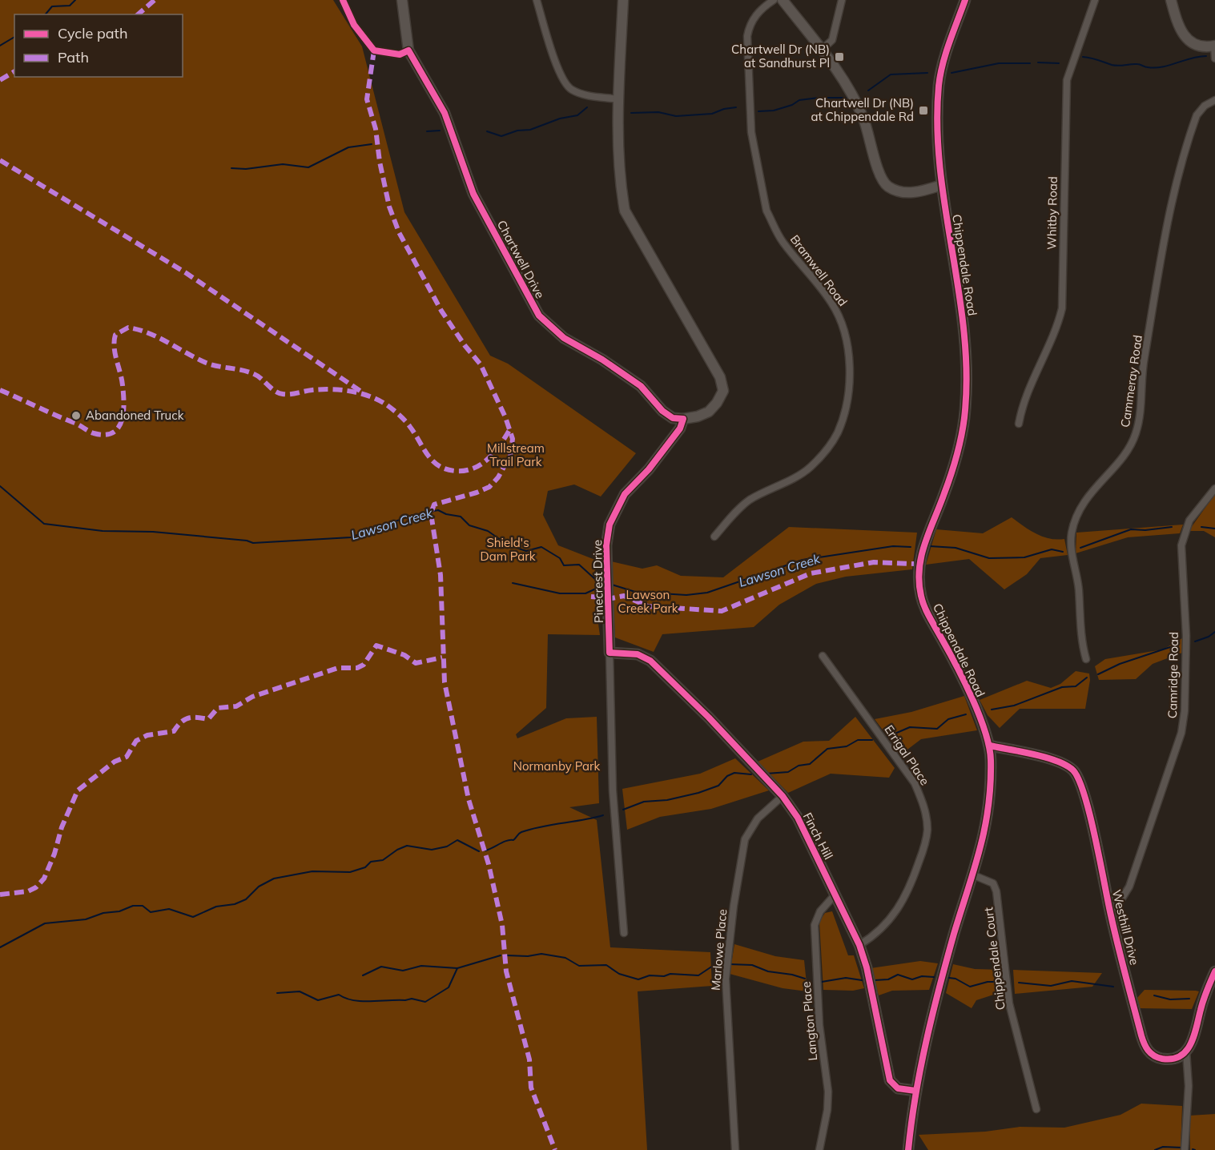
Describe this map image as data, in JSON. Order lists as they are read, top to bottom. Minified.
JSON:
{"streets":{"street":["Whitby Road","Chartwell Drive","Chippendale Road","Bramwell Road","Cammeray Road","Pinecrest Drive","Camridge Road","Errigal Place","Finch Hill","Westhill Drive","Marlowe Place","Chippendale Court","Langton Place"]},"crossings":[["Chartwell Drive","Pinecrest Drive"],["Chippendale Road","Finch Hill"],["Chippendale Road","Westhill Drive"],["Chippendale Road","Chippendale Court"],["Pinecrest Drive","Finch Hill"],["Camridge Road","Westhill Drive"],["Errigal Place","Finch Hill"],["Finch Hill","Marlowe Place"],["Finch Hill","Langton Place"]],"water":["Lawson Creek"],"parks":["Millstream Trail Park","Shield's Dam Park","Lawson Creek Park","Normanby Park"],"places":{"transit":["Chartwell Dr (NB) at Sandhurst Pl","Chartwell Dr (NB) at Chippendale Rd"],"other":["Abandoned Truck"]},"legend":["Cycle path","Path"]}
